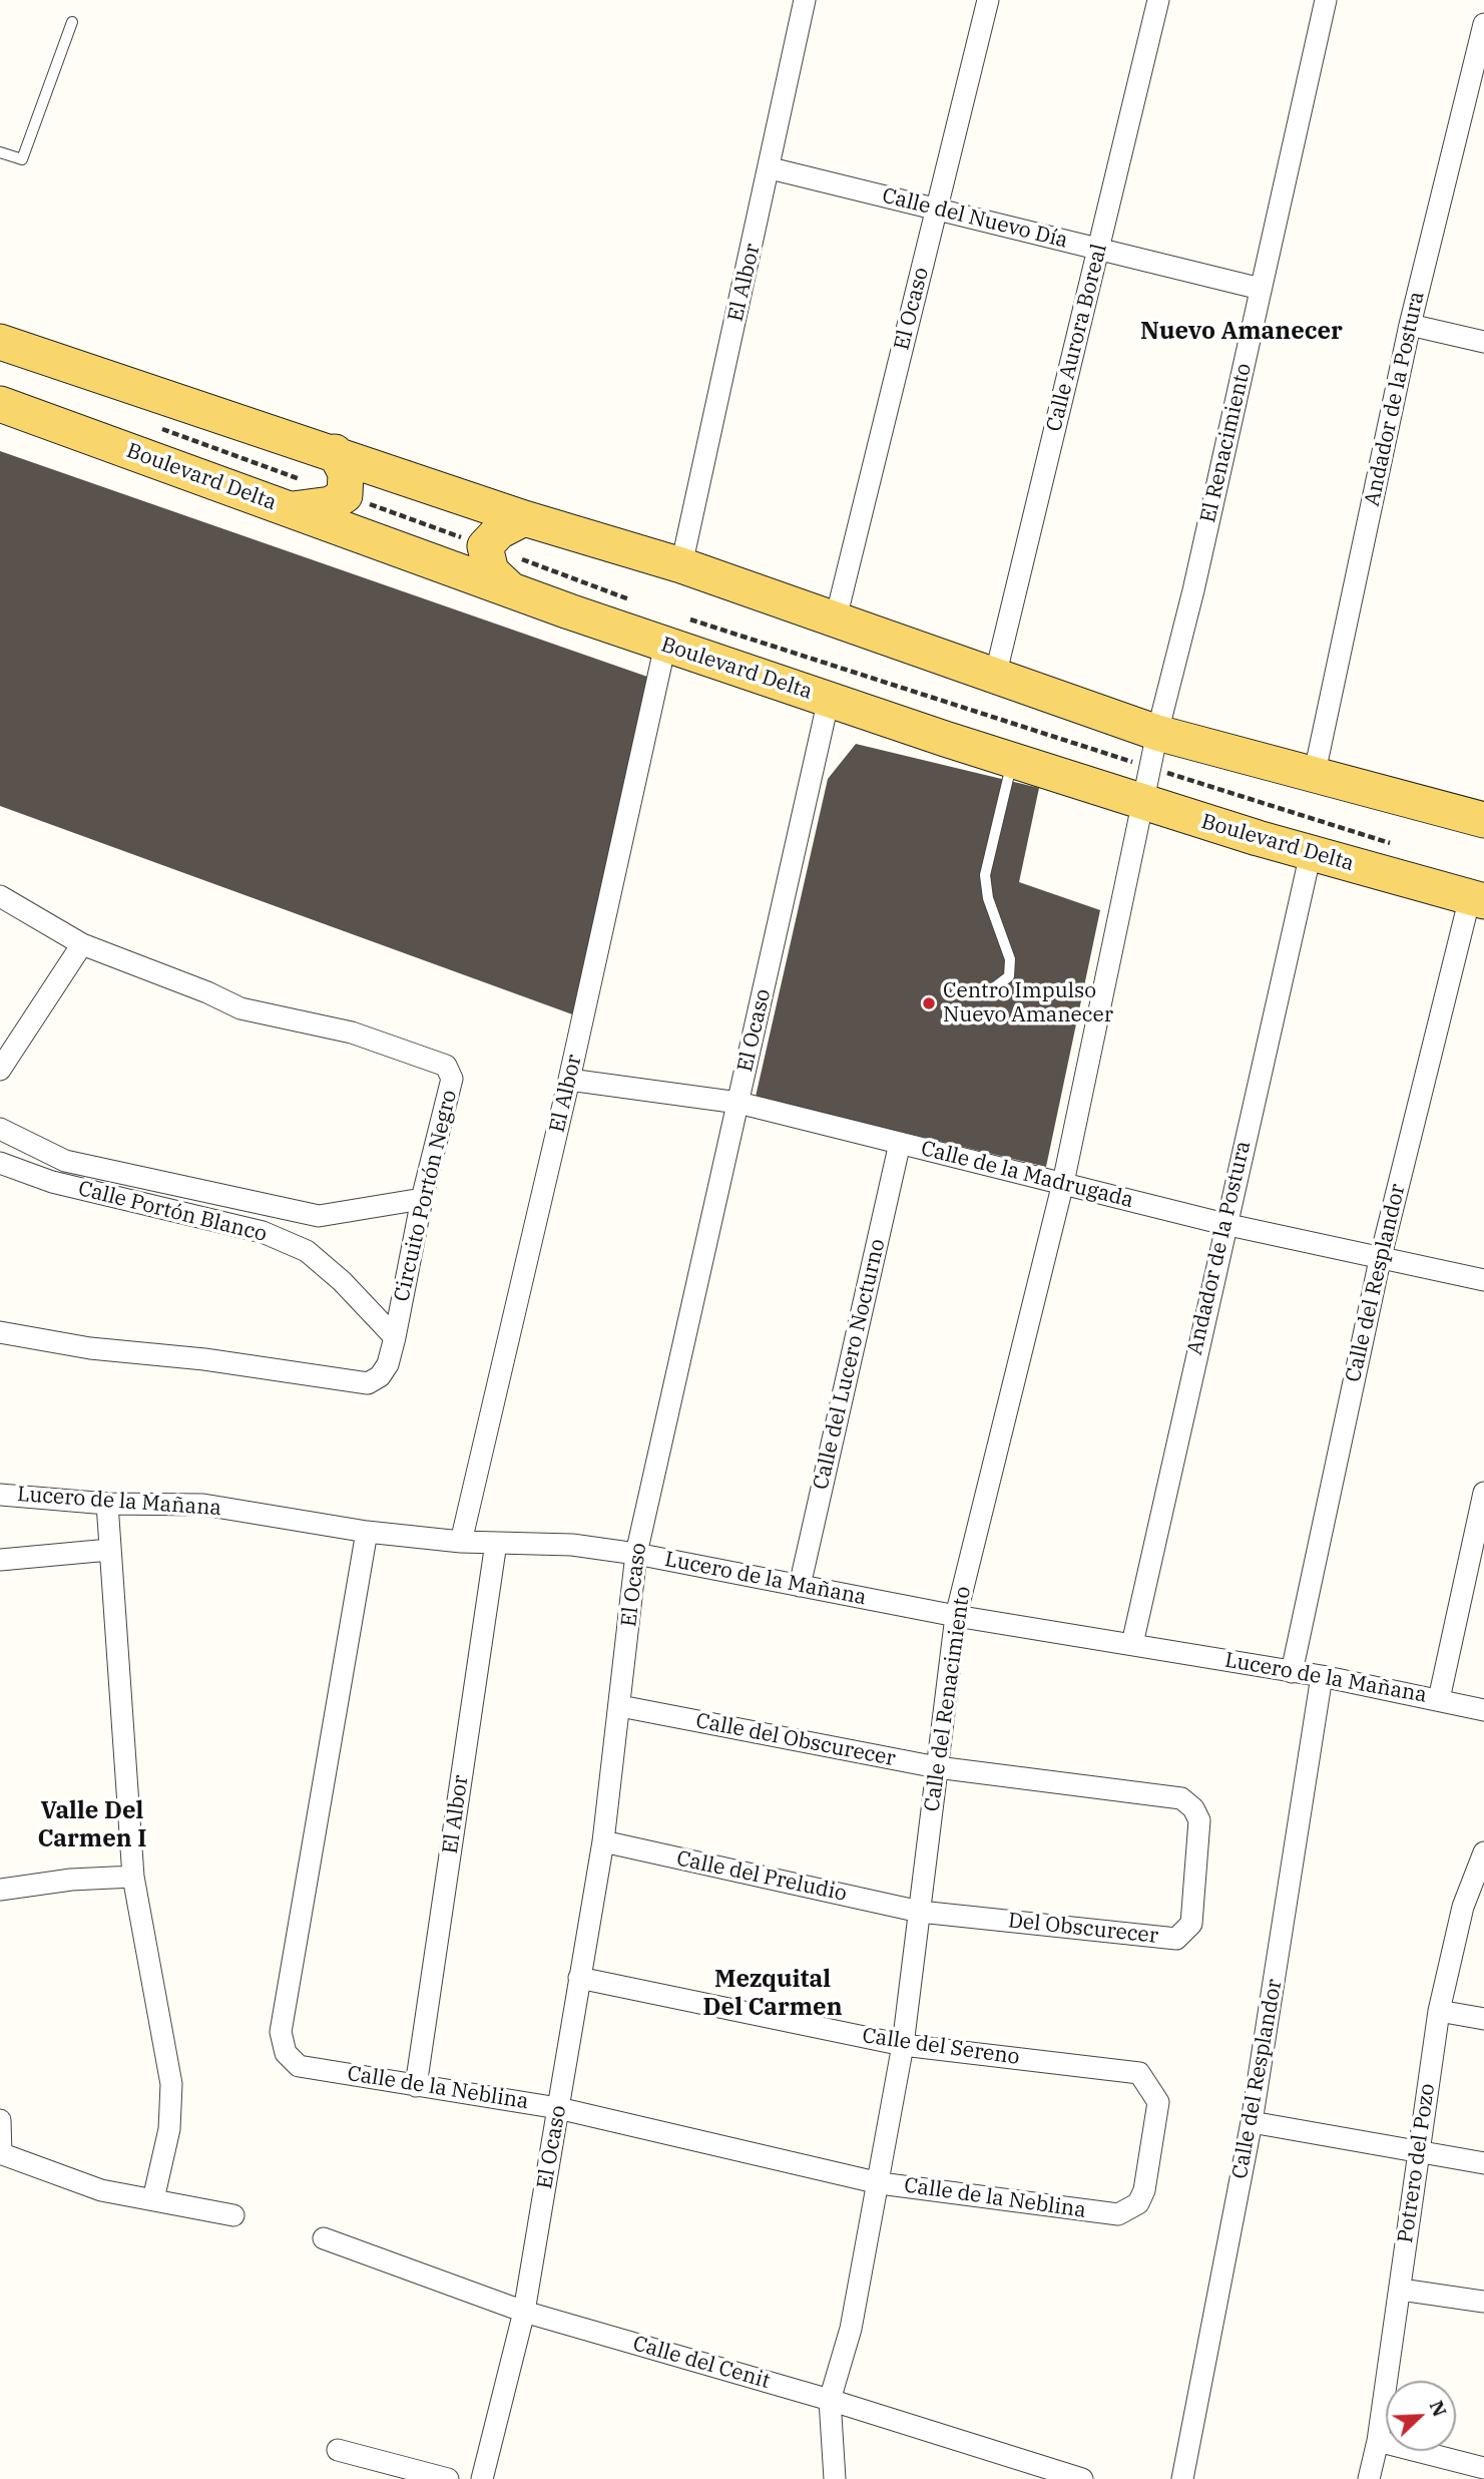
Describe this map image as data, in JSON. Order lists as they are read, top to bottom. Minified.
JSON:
{"streets":{"main road":["Boulevard Delta"],"street":["Calle del Nuevo Día","El Albor","El Ocaso","Calle Aurora Boreal","Andador de la Postura","El Renacimiento","Calle de la Madrugada","Circuito Portón Negro","Calle Portón Blanco","Calle del Resplandor","Calle del Lucero Nocturno","Lucero de la Mañana","Calle del Renacimiento","Calle del Obscurecer","Calle del Preludio","Del Obscurecer","Calle del Sereno","Calle de la Neblina","Potrero del Pozo","Calle del Cenit"]},"crossings":[["Calle del Nuevo Día","El Albor"],["Calle del Nuevo Día","El Ocaso"],["Calle del Nuevo Día","Calle Aurora Boreal"],["Calle del Nuevo Día","El Renacimiento"],["El Albor","Boulevard Delta"],["El Albor","Calle de la Madrugada"],["El Albor","Lucero de la Mañana"],["El Albor","Calle de la Neblina"],["El Ocaso","Boulevard Delta"],["El Ocaso","Calle de la Madrugada"],["El Ocaso","Lucero de la Mañana"],["El Ocaso","Calle del Obscurecer"],["El Ocaso","Calle del Preludio"],["El Ocaso","Calle del Sereno"],["El Ocaso","Calle de la Neblina"],["El Ocaso","Calle del Cenit"],["Andador de la Postura","Boulevard Delta"],["Andador de la Postura","Calle de la Madrugada"],["Andador de la Postura","Lucero de la Mañana"],["El Renacimiento","Boulevard Delta"],["El Renacimiento","Calle del Renacimiento"],["Boulevard Delta","Calle del Resplandor"],["Boulevard Delta","Calle del Renacimiento"],["Calle de la Madrugada","Calle del Resplandor"],["Calle de la Madrugada","Calle del Lucero Nocturno"],["Calle de la Madrugada","Calle del Renacimiento"],["Circuito Portón Negro","Calle Portón Blanco"],["Calle del Resplandor","Lucero de la Mañana"],["Calle del Lucero Nocturno","Lucero de la Mañana"],["Lucero de la Mañana","Calle del Renacimiento"],["Lucero de la Mañana","Calle de la Neblina"],["Calle del Renacimiento","Calle del Obscurecer"],["Calle del Renacimiento","Calle del Preludio"],["Calle del Renacimiento","Del Obscurecer"],["Calle del Renacimiento","Calle del Sereno"],["Calle del Renacimiento","Calle de la Neblina"],["Calle del Renacimiento","Calle del Cenit"],["Calle del Obscurecer","Del Obscurecer"],["Calle del Preludio","Del Obscurecer"],["Calle del Sereno","Calle de la Neblina"]],"districts":["Nuevo Amanecer","Valle Del Carmen I","Mezquital Del Carmen"],"places":["Centro Impulso Nuevo Amanecer"],"north":"top right"}
